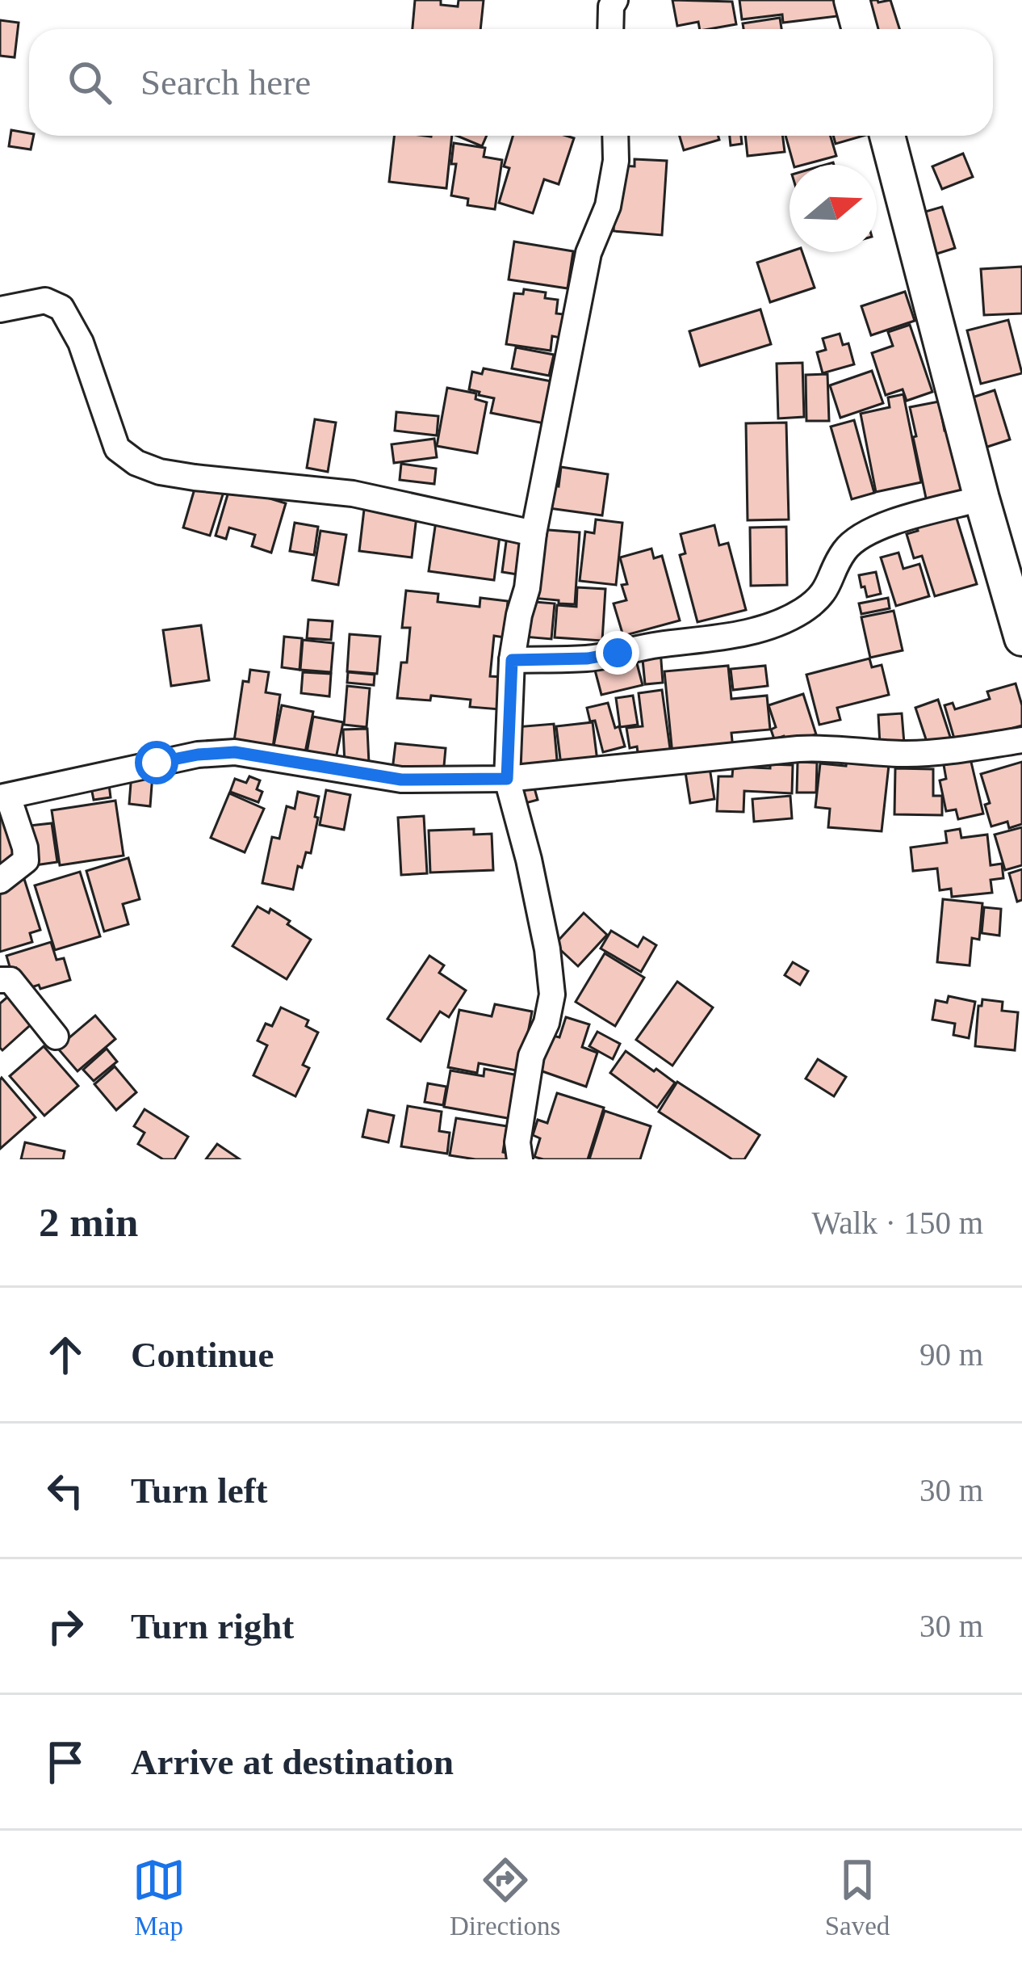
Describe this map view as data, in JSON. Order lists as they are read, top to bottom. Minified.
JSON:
{"north":"right","page":{"search":"Search here","heading":["2 min","Walk · 150 m"],"list":[["Continue","90 m"],["Turn left","30 m"],["Turn right","30 m"],"Arrive at destination"],"nav":["Map","Directions","Saved"]}}
